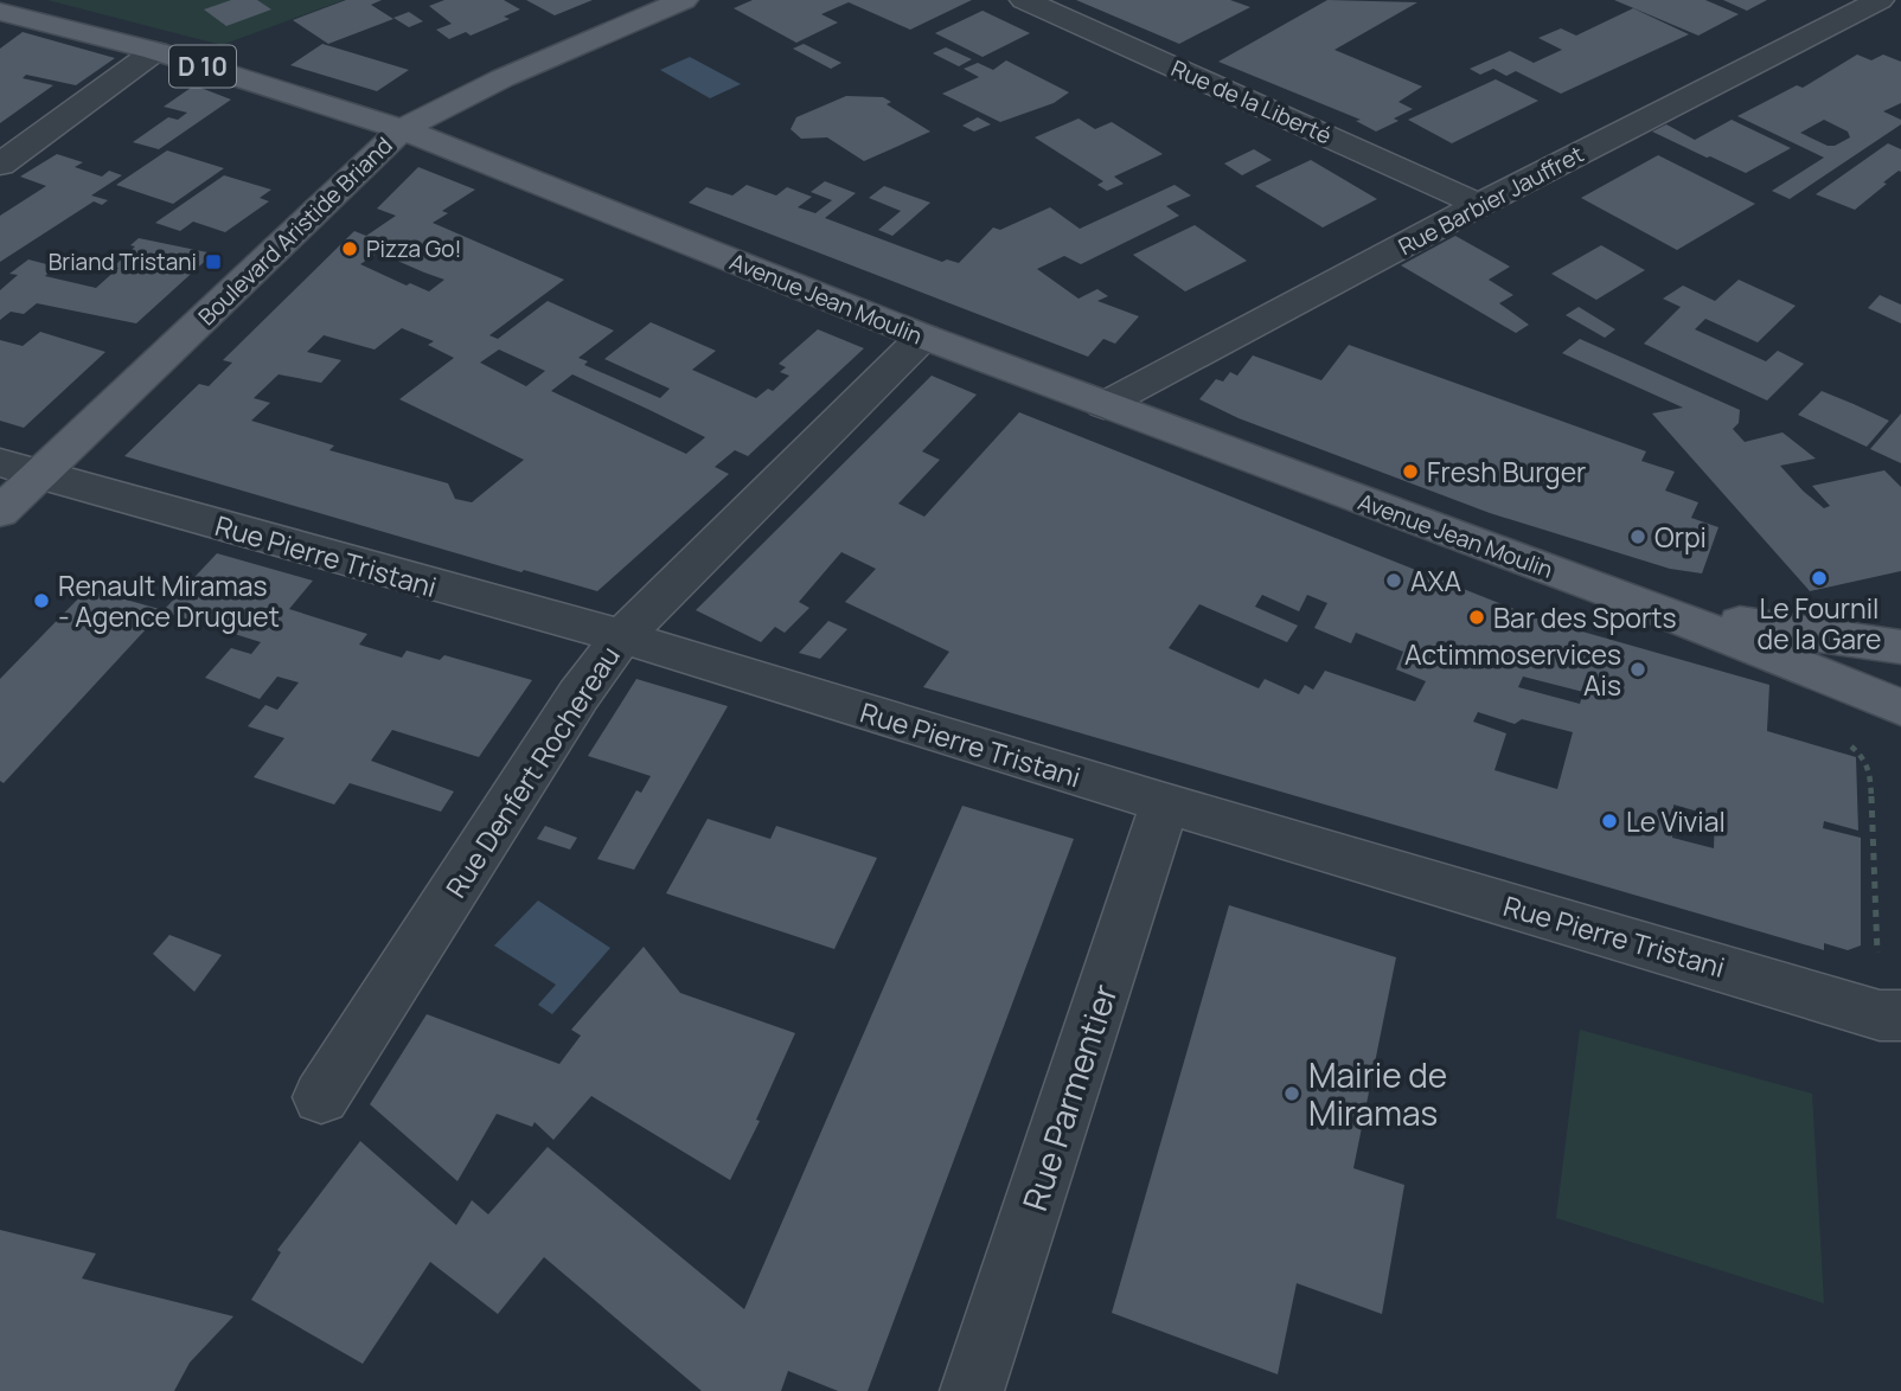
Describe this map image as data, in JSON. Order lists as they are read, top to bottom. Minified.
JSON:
{"streets":{"main road":["D 10","Boulevard Aristide Briand","Avenue Jean Moulin"],"street":["Rue de la Liberté","Rue Barbier Jauffret","Rue Pierre Tristani","Rue Denfert Rochereau","Rue Parmentier"]},"crossings":[["Rue de la Liberté","Rue Barbier Jauffret"],["Rue Barbier Jauffret","Avenue Jean Moulin"],["Boulevard Aristide Briand","Avenue Jean Moulin"],["Boulevard Aristide Briand","Rue Pierre Tristani"],["Avenue Jean Moulin","Rue Denfert Rochereau"],["Rue Pierre Tristani","Rue Denfert Rochereau"],["Rue Pierre Tristani","Rue Parmentier"]],"places":{"other":["Pizza Go!","Fresh Burger","Orpi","Le Fournil de la Gare","AXA","Renault Miramas - Agence Druguet","Bar des Sports","Actimmoservices Ais","Le Vivial","Mairie de Miramas"],"transit":["Briand Tristani"]}}
